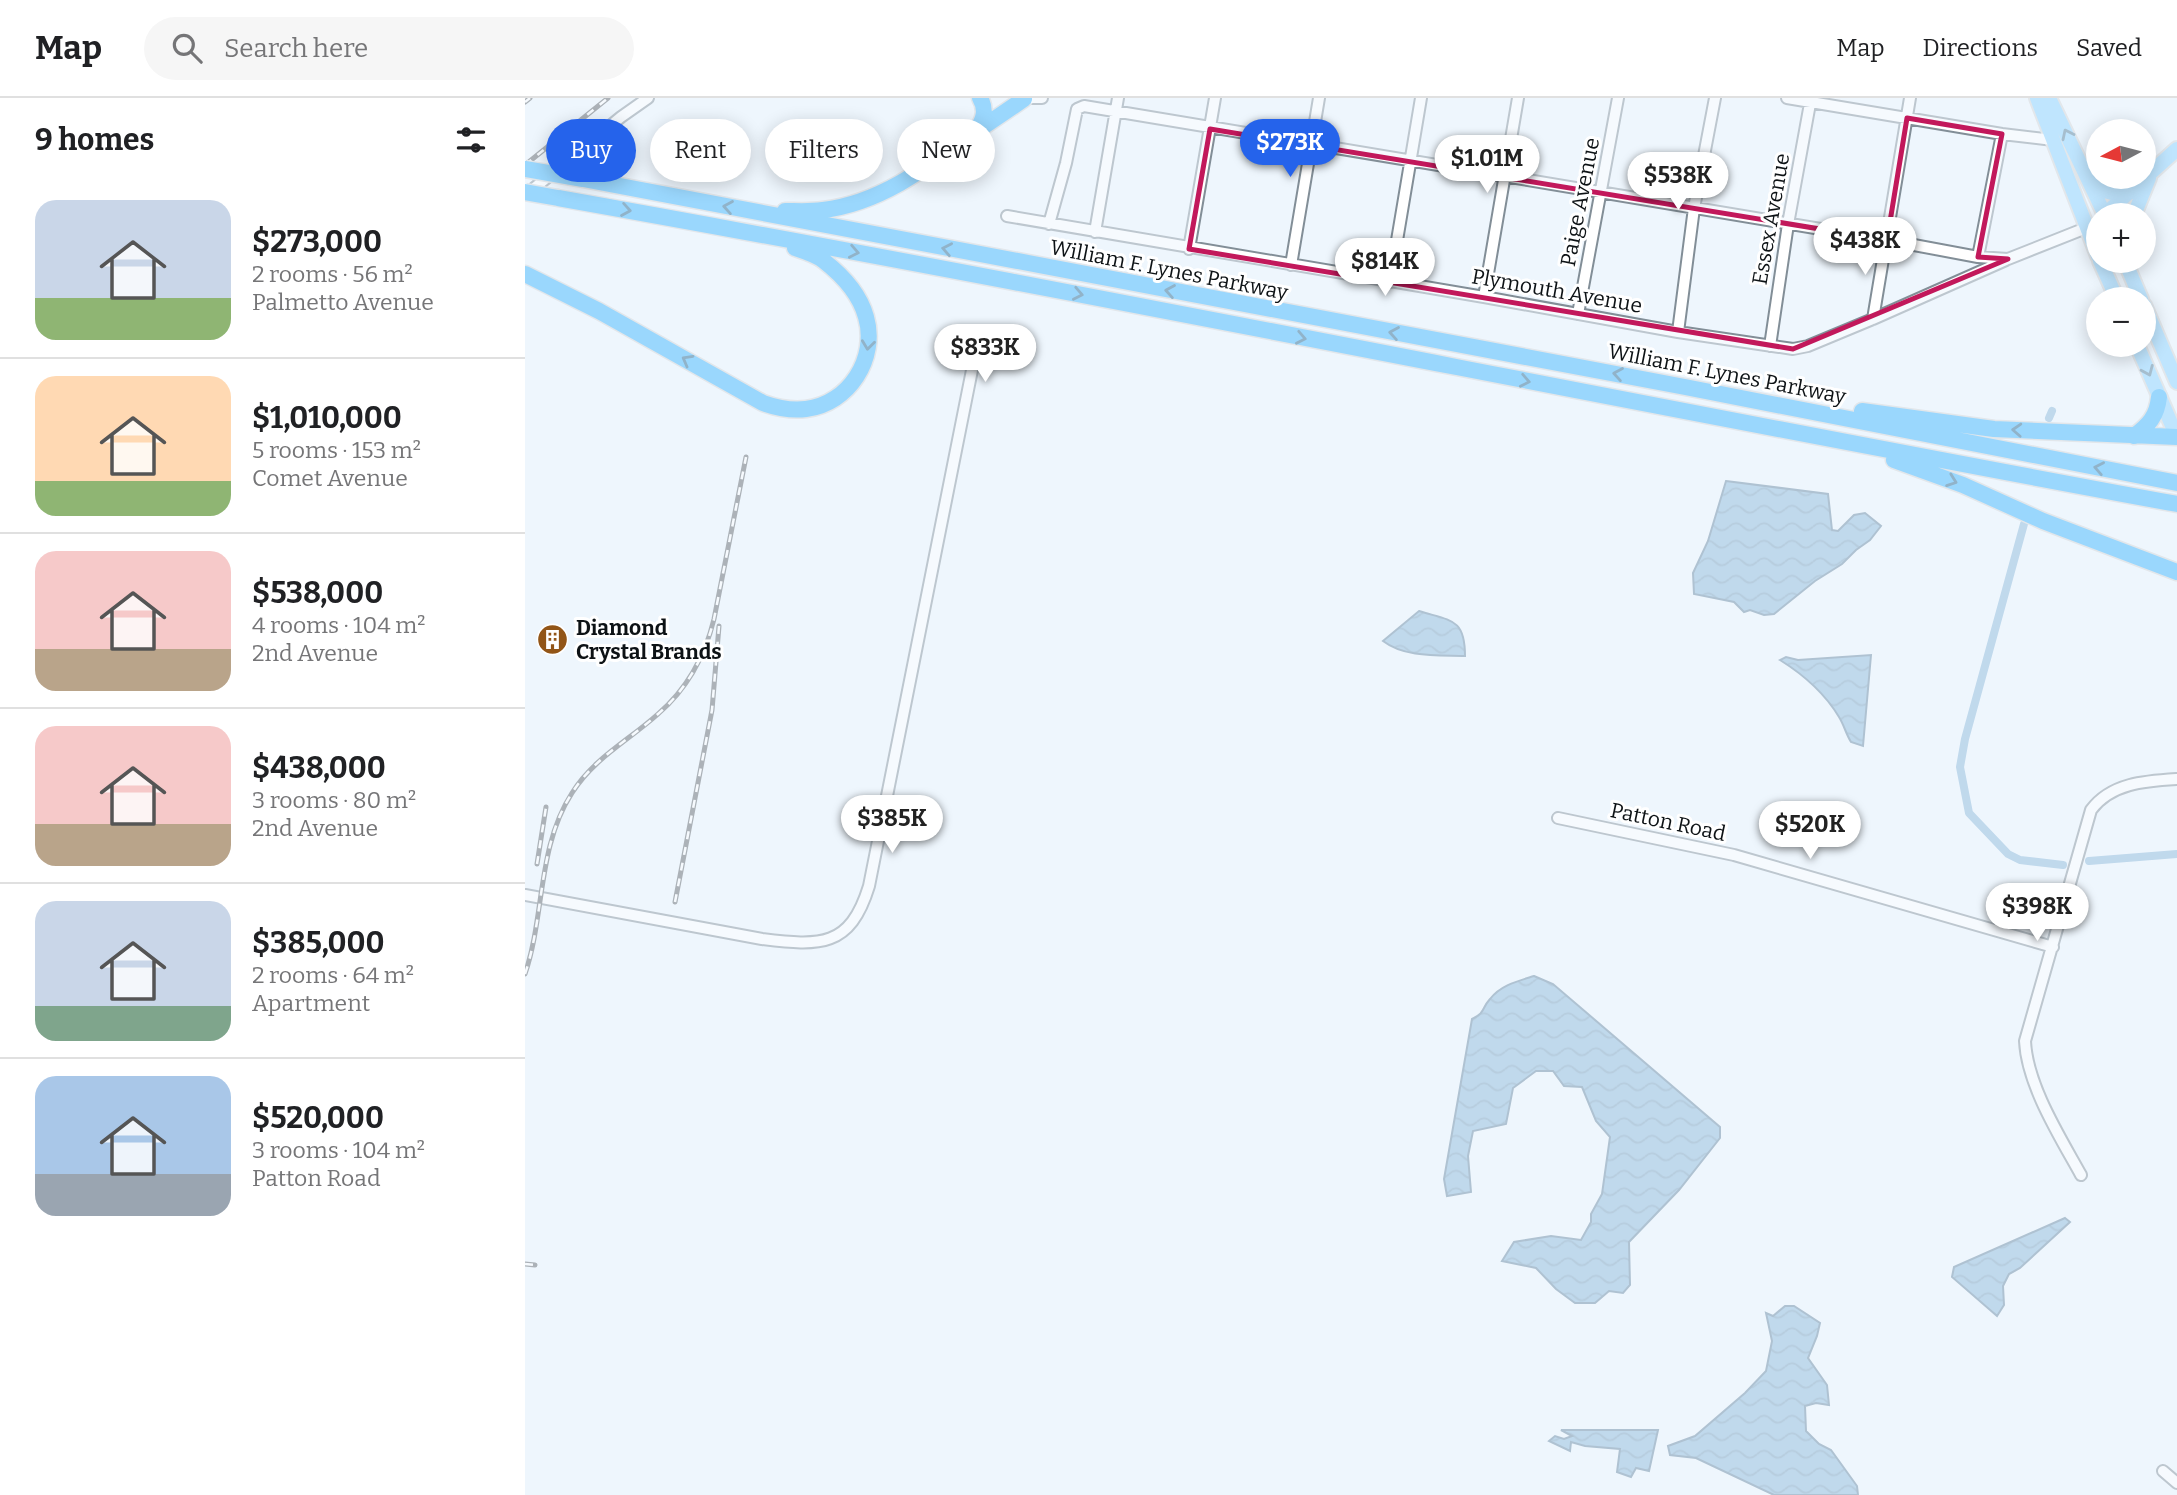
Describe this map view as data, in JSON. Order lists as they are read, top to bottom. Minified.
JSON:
{"streets":{"highway":["William F. Lynes Parkway"],"street":["Paige Avenue","Essex Avenue","Plymouth Avenue","Patton Road"]},"crossings":[["Paige Avenue","Plymouth Avenue"],["Essex Avenue","Plymouth Avenue"]],"places":{"building":["Diamond Crystal Brands"]},"north":"left","page":{"header":"Map","search":"Search here","nav":["Map","Directions","Saved"],"heading":"9 homes","map_buttons":["+","−"],"price":["$273K","$1.01M","$538K","$438K","$814K","$833K","$385K","$520K","$398K"],"chip":["Buy","Rent","Filters","New"],"list":[{"name":"$273,000","note":"2 rooms · 56 m² · Palmetto Avenue"},{"name":"$1,010,000","note":"5 rooms · 153 m² · Comet Avenue"},{"name":"$538,000","note":"4 rooms · 104 m² · 2nd Avenue"},{"name":"$438,000","note":"3 rooms · 80 m² · 2nd Avenue"},{"name":"$385,000","note":"2 rooms · 64 m² · Apartment"},{"name":"$520,000","note":"3 rooms · 104 m² · Patton Road"}]}}
